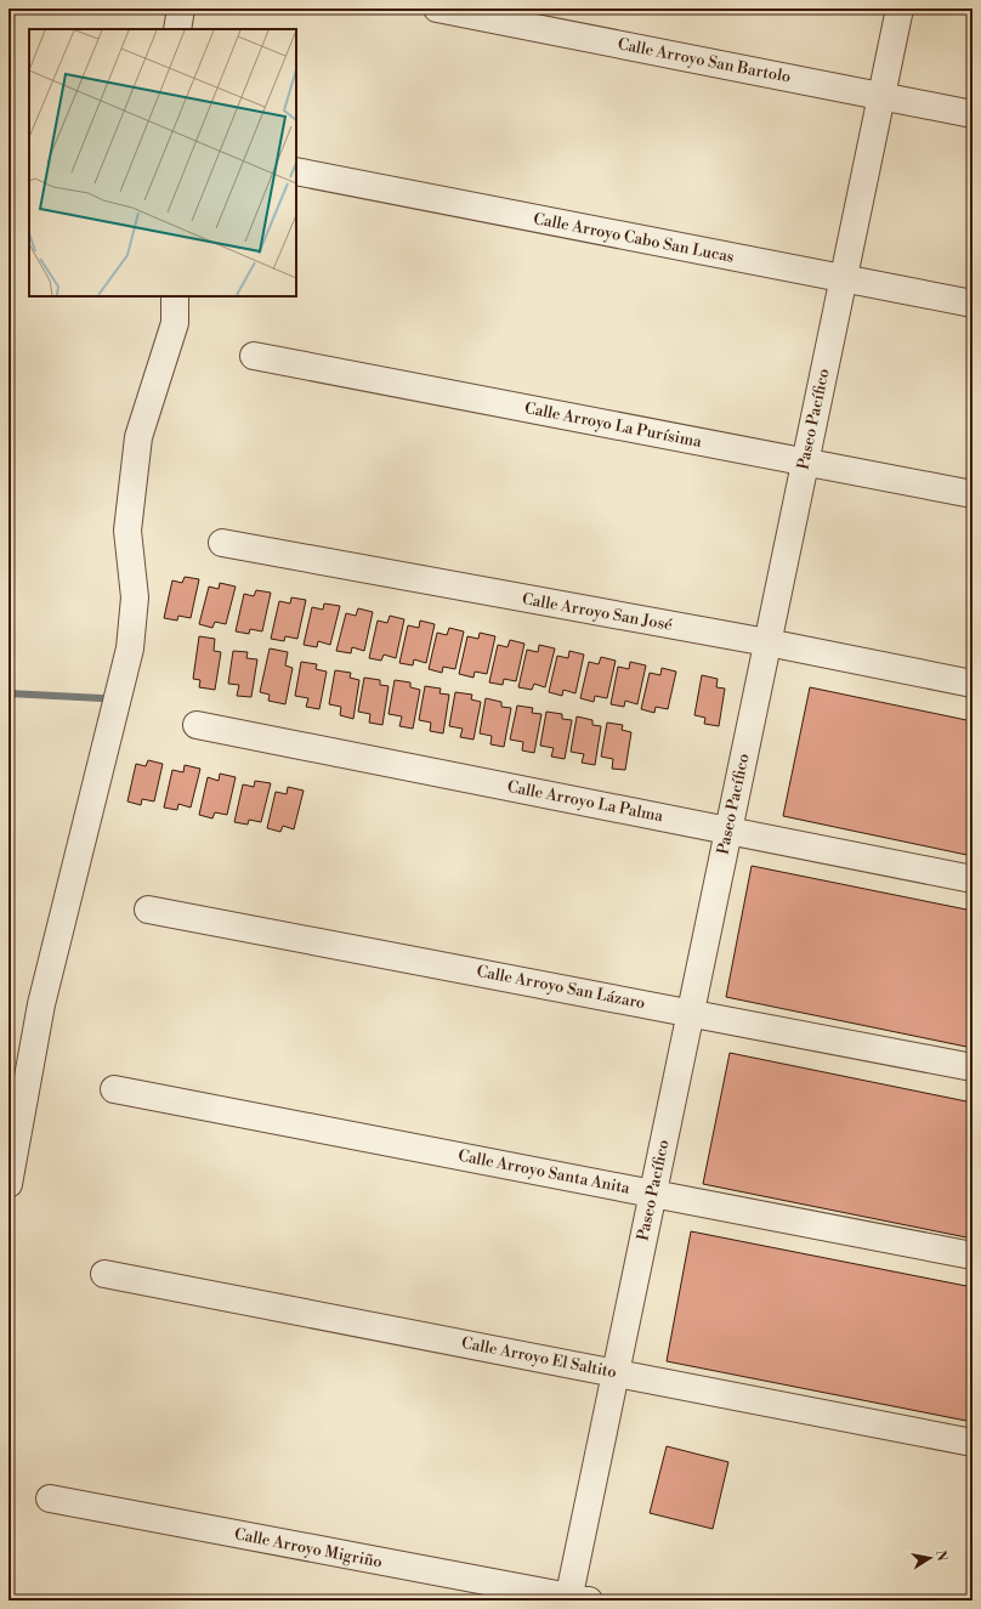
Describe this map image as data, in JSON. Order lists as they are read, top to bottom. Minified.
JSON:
{"streets":{"street":["Calle Arroyo San Bartolo","Calle Arroyo Cabo San Lucas","Paseo Pacífico","Calle Arroyo La Purísima","Calle Arroyo San José","Calle Arroyo La Palma","Calle Arroyo San Lázaro","Calle Arroyo Santa Anita","Calle Arroyo El Saltito","Calle Arroyo Migriño"]},"crossings":[["Calle Arroyo San Bartolo","Paseo Pacífico"],["Calle Arroyo Cabo San Lucas","Paseo Pacífico"],["Paseo Pacífico","Calle Arroyo La Purísima"],["Paseo Pacífico","Calle Arroyo San José"],["Paseo Pacífico","Calle Arroyo La Palma"],["Paseo Pacífico","Calle Arroyo San Lázaro"],["Paseo Pacífico","Calle Arroyo Santa Anita"],["Paseo Pacífico","Calle Arroyo El Saltito"],["Paseo Pacífico","Calle Arroyo Migriño"]],"north":"right"}
